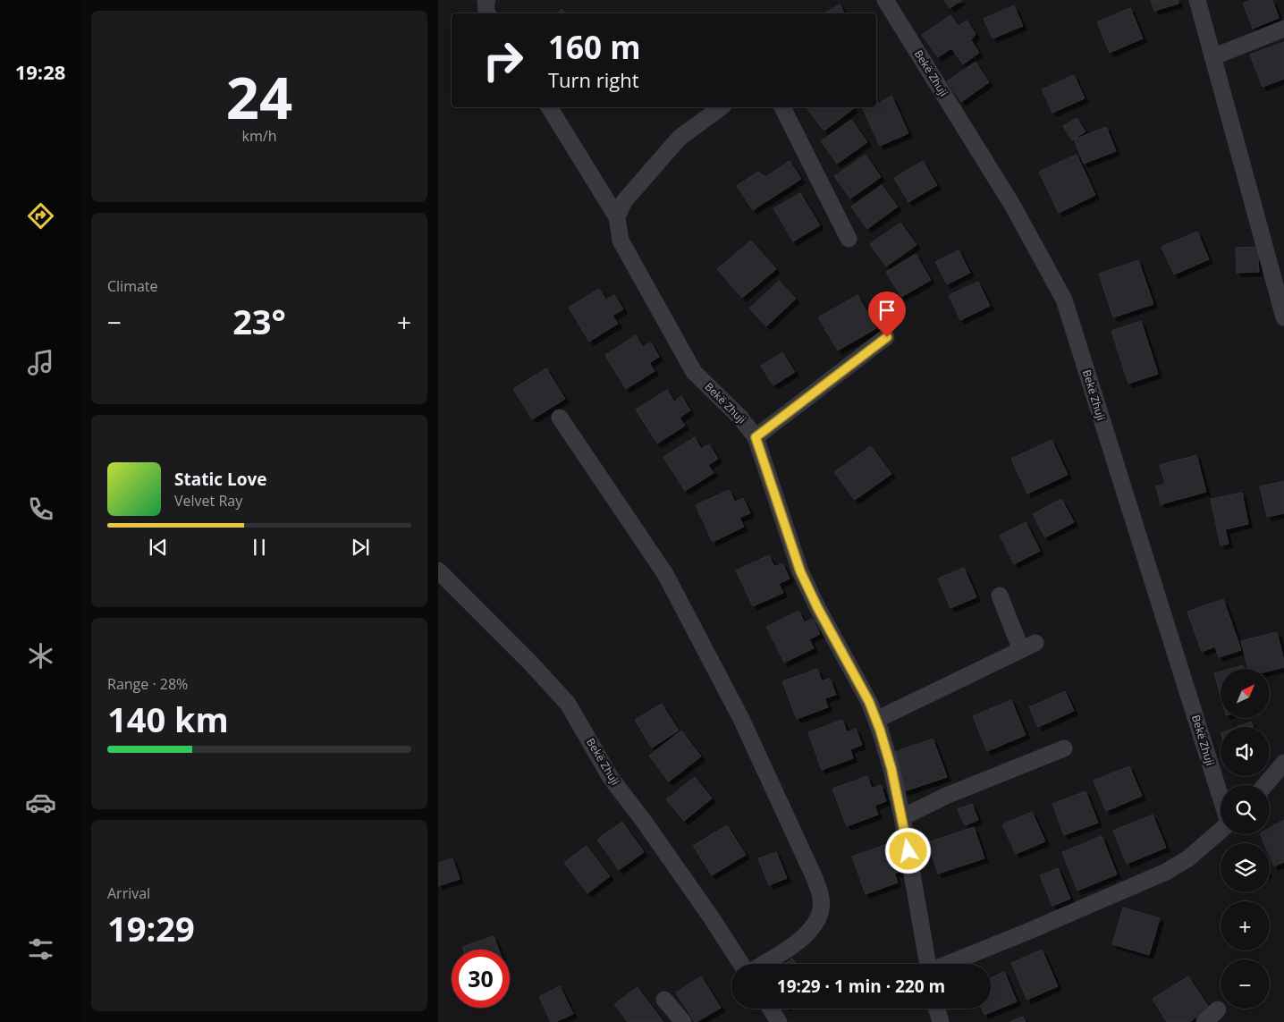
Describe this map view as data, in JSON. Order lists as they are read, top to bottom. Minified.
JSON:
{"streets":{"street":["Bekë Zhuji"]},"north":"top right","page":{"tabs":"19:28","tile":[["24","km/h"],"Climate",["Range · 28%","140 km"],["Arrival","19:29"]],"turn":["160 m","Turn right"],"heat":["−","23°","+"],"song":["Static Love","Velvet Ray"],"map_buttons":["+","−"],"limit":"30","trip":"19:29 · 1 min · 220 m"}}
